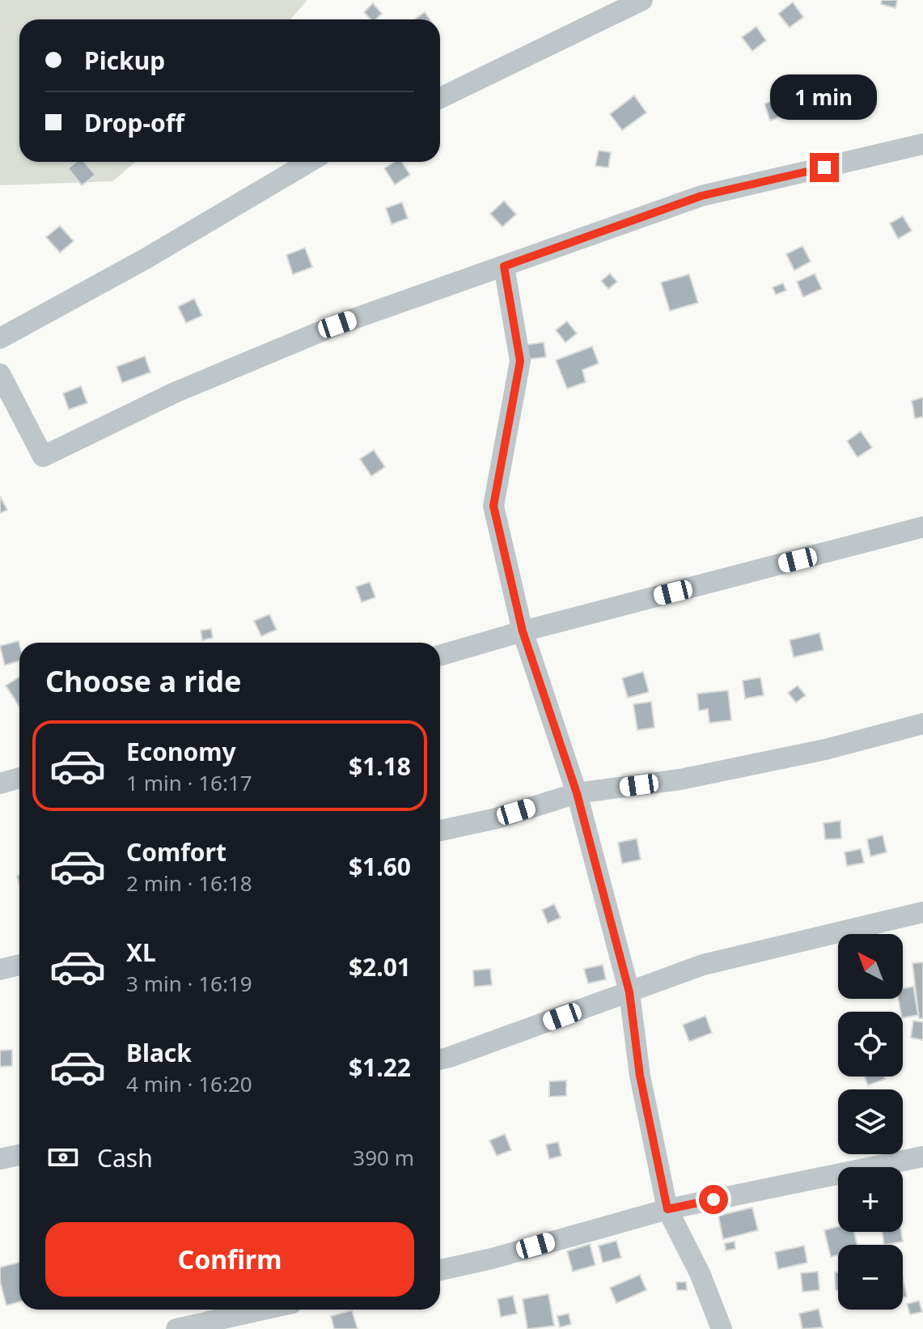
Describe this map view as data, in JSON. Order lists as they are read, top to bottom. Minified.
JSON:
{"north":"top left","page":{"banner":["Pickup","Drop-off"],"bubble":"1 min","heading":"Choose a ride","list":[{"name":"Economy","note":"1 min · 16:17","value":"$1.18"},{"name":"Comfort","note":"2 min · 16:18","value":"$1.60"},{"name":"XL","note":"3 min · 16:19","value":"$2.01"},{"name":"Black","note":"4 min · 16:20","value":"$1.22"}],"map_buttons":["+","−"],"pay":["Cash","390 m"],"buttons":"Confirm"}}
